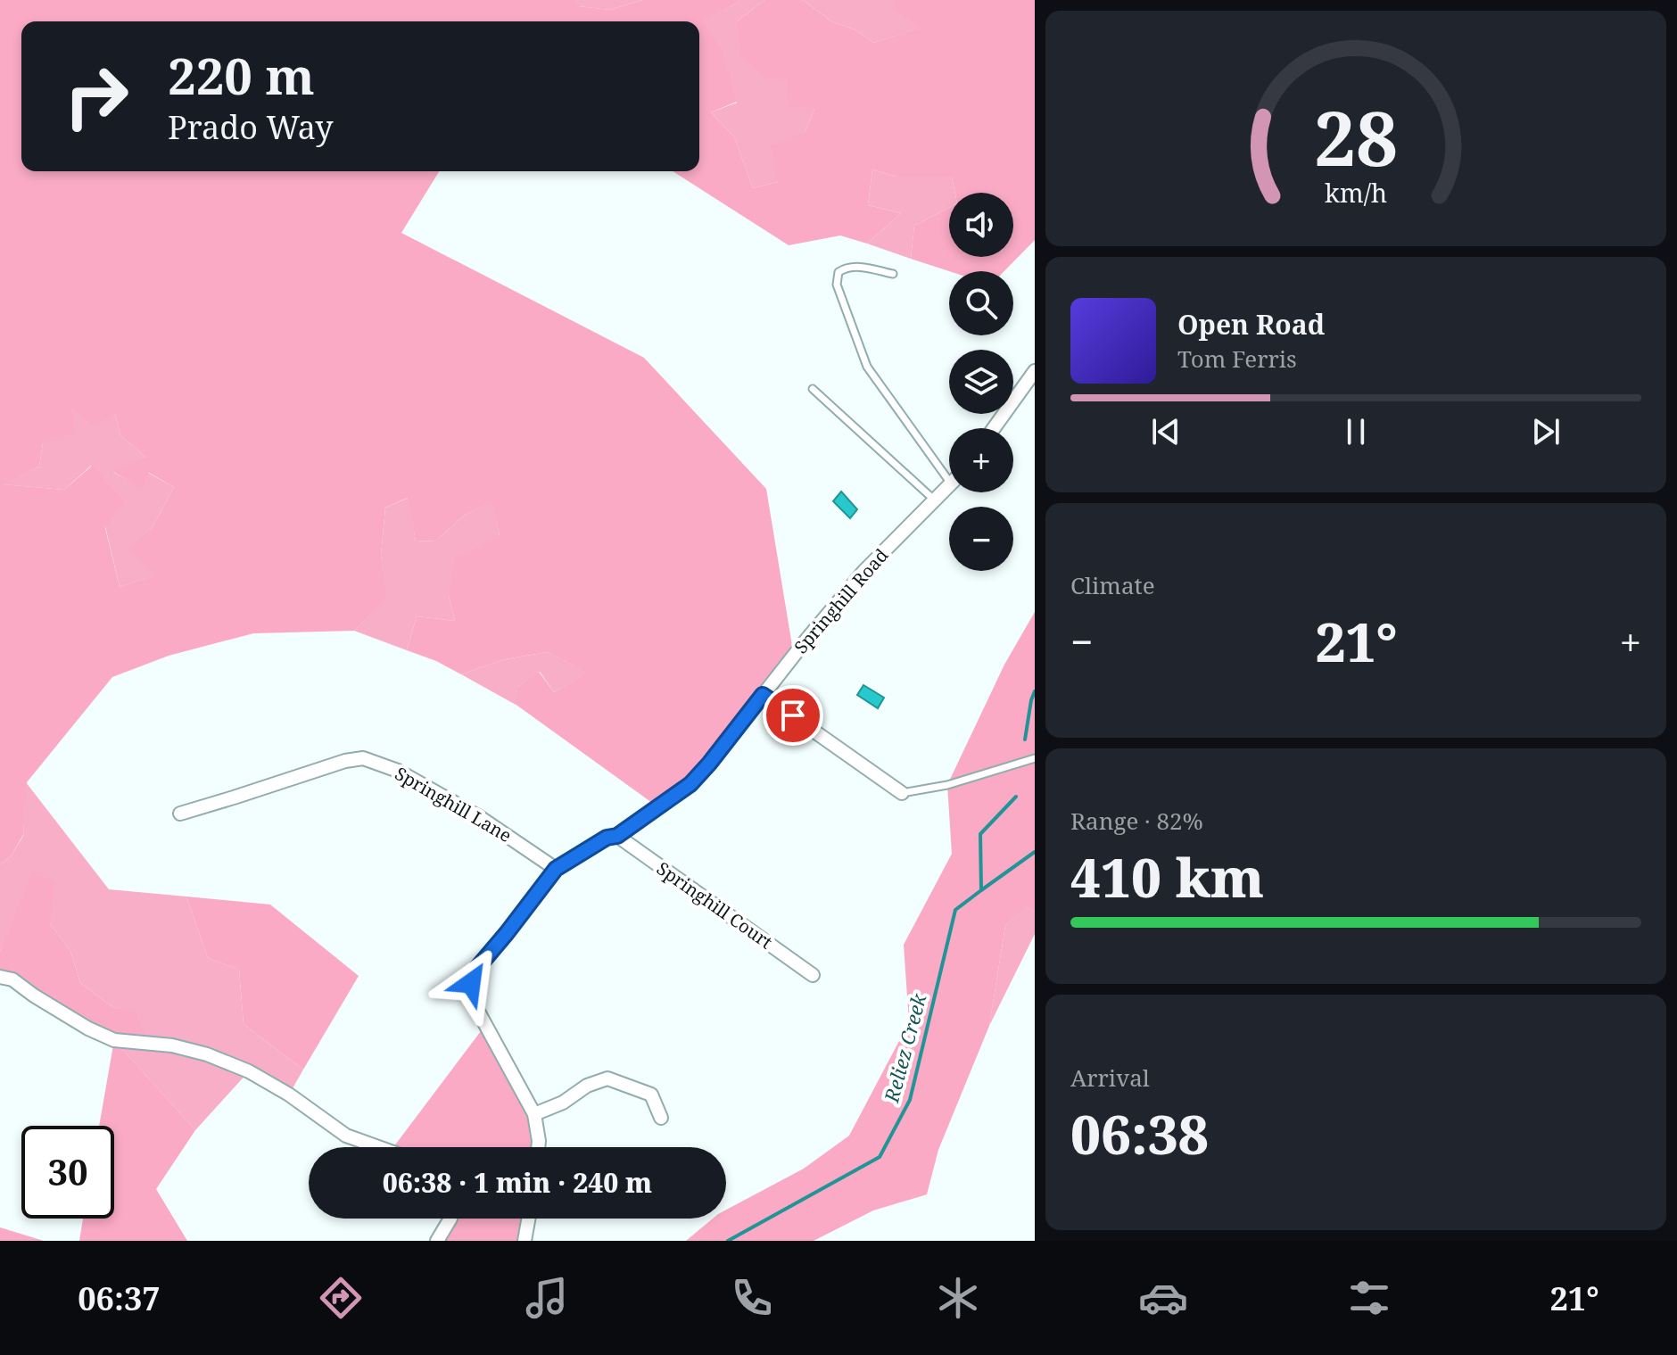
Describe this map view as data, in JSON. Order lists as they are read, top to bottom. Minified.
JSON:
{"streets":{"street":["Springhill Road","Springhill Lane","Springhill Court"]},"crossings":[["Springhill Road","Springhill Lane"],["Springhill Road","Springhill Court"]],"water":["Reliez Creek"],"page":{"turn":["220 m","Prado Way"],"map_buttons":["+","−"],"song":["Open Road","Tom Ferris"],"tile":["Climate",["Range · 82%","410 km"],["Arrival","06:38"]],"heat":["−","21°","+"],"limit":"30","trip":"06:38 · 1 min · 240 m","tabs":["06:37","21°"],"gauge":["28","km/h"]}}
